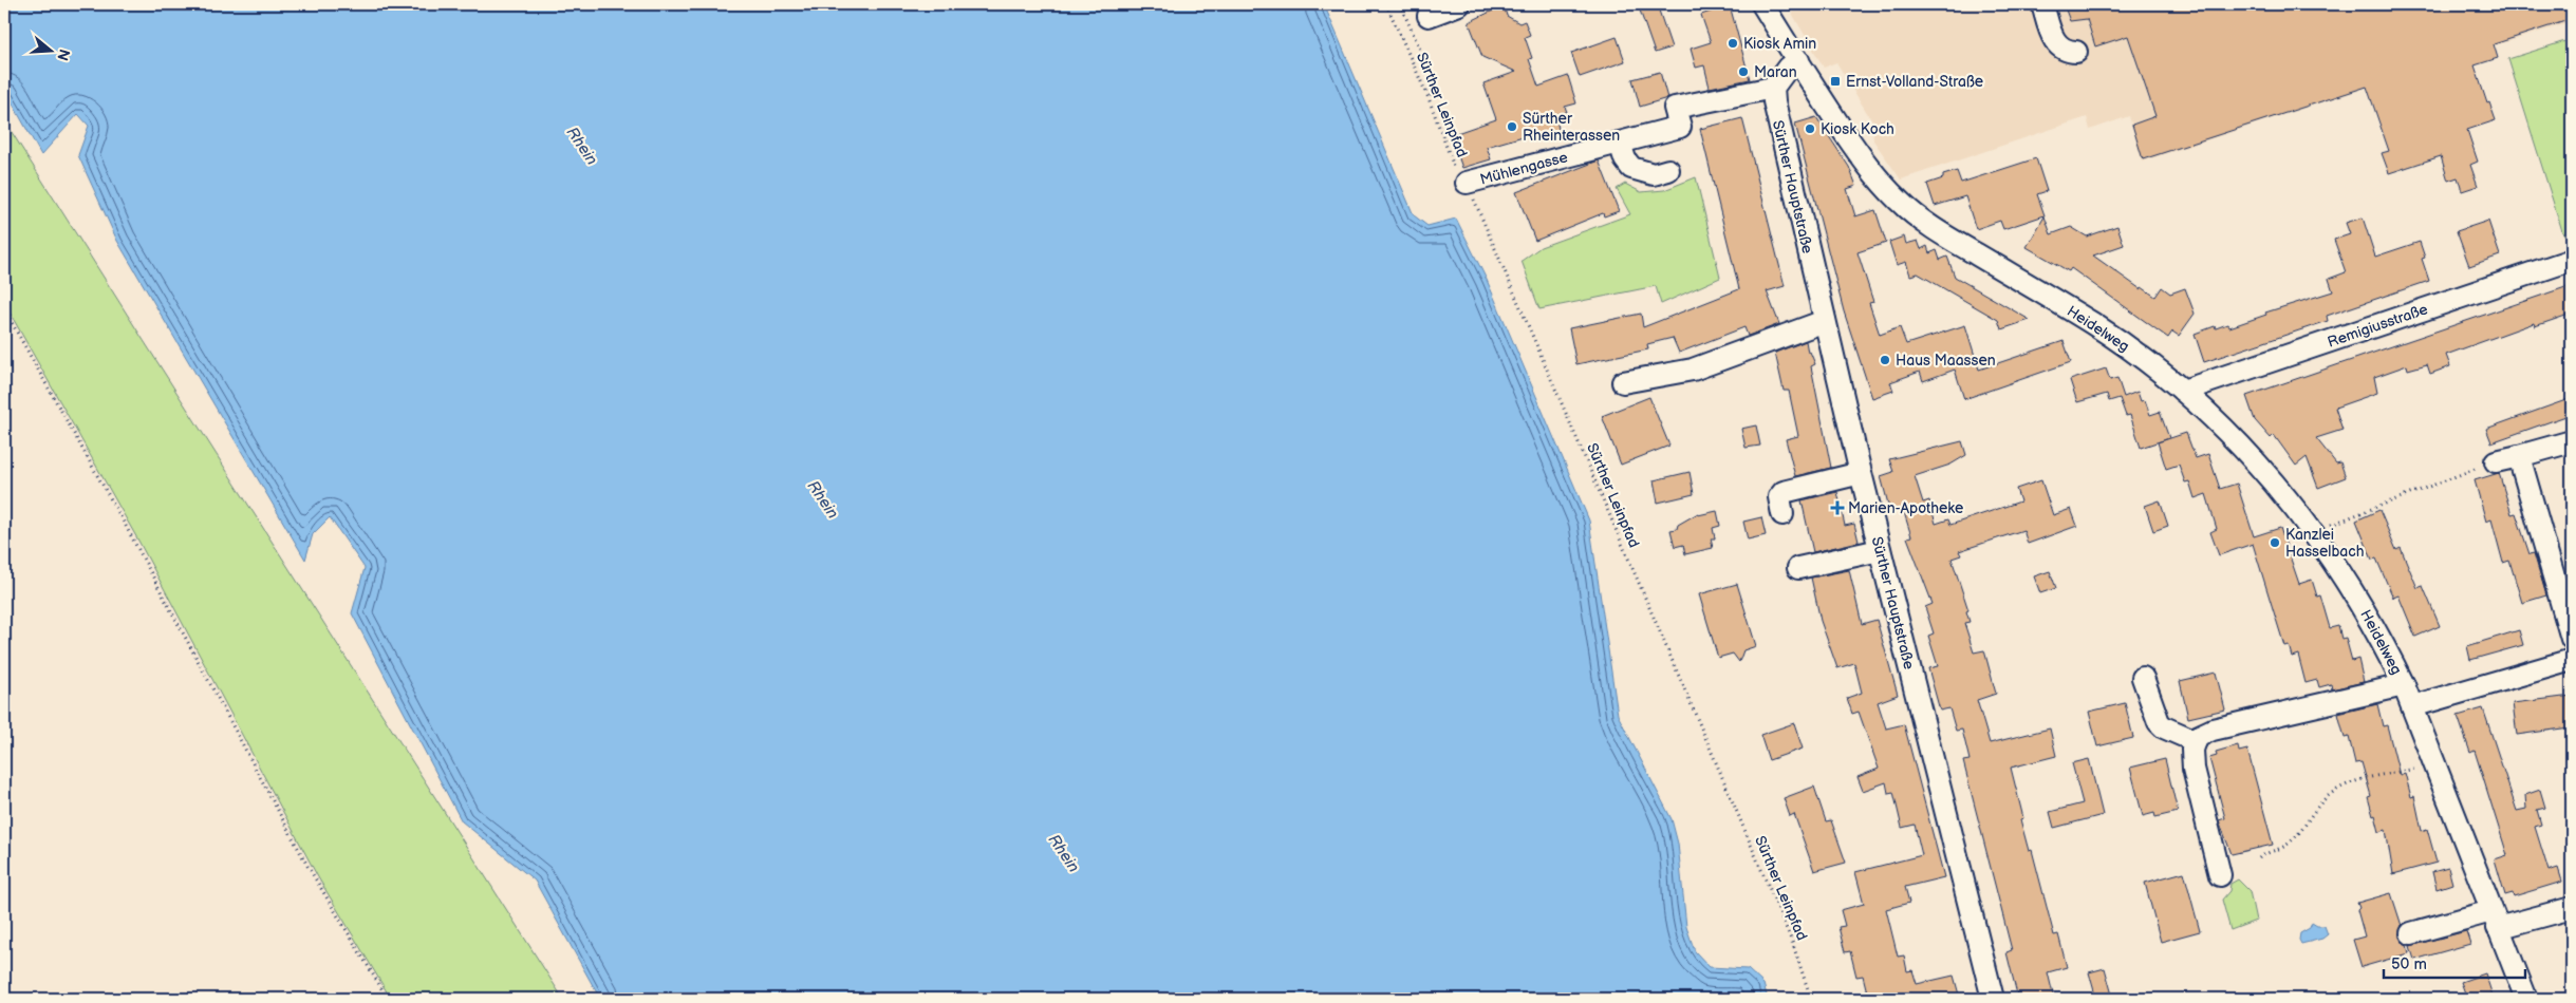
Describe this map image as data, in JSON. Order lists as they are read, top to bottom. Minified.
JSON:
{"streets":{"street":["Mühlengasse","Sürther Hauptstraße","Remigiusstraße","Heidelweg"],"path":["Sürther Leinpfad"]},"crossings":[["Sürther Leinpfad","Mühlengasse"],["Mühlengasse","Sürther Hauptstraße"],["Remigiusstraße","Heidelweg"]],"water":["Rhein"],"places":{"other":["Kiosk Amin","Maran","Sürther Rheinterassen","Kiosk Koch","Haus Maassen","Kanzlei Hasselbach"],"transit":["Ernst-Volland-Straße"],"health":["Marien-Apotheke"]},"scale_bar":"50 m","north":"right"}
